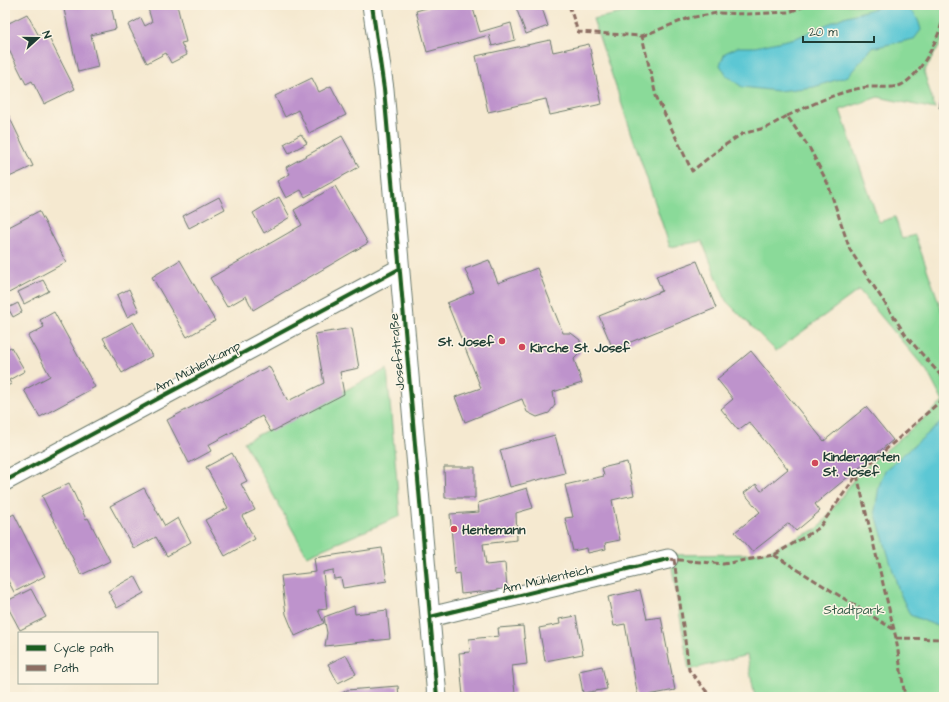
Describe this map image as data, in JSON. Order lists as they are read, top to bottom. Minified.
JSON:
{"streets":{"street":["Josefstraße","Am Mühlenkamp","Am Mühlenteich"]},"crossings":[["Josefstraße","Am Mühlenkamp"],["Josefstraße","Am Mühlenteich"]],"parks":["Stadtpark"],"places":["St. Josef","Kirche St. Josef","Kindergarten St. Josef","Hentemann"],"legend":["Cycle path","Path"],"scale_bar":"20 m","north":"right"}
